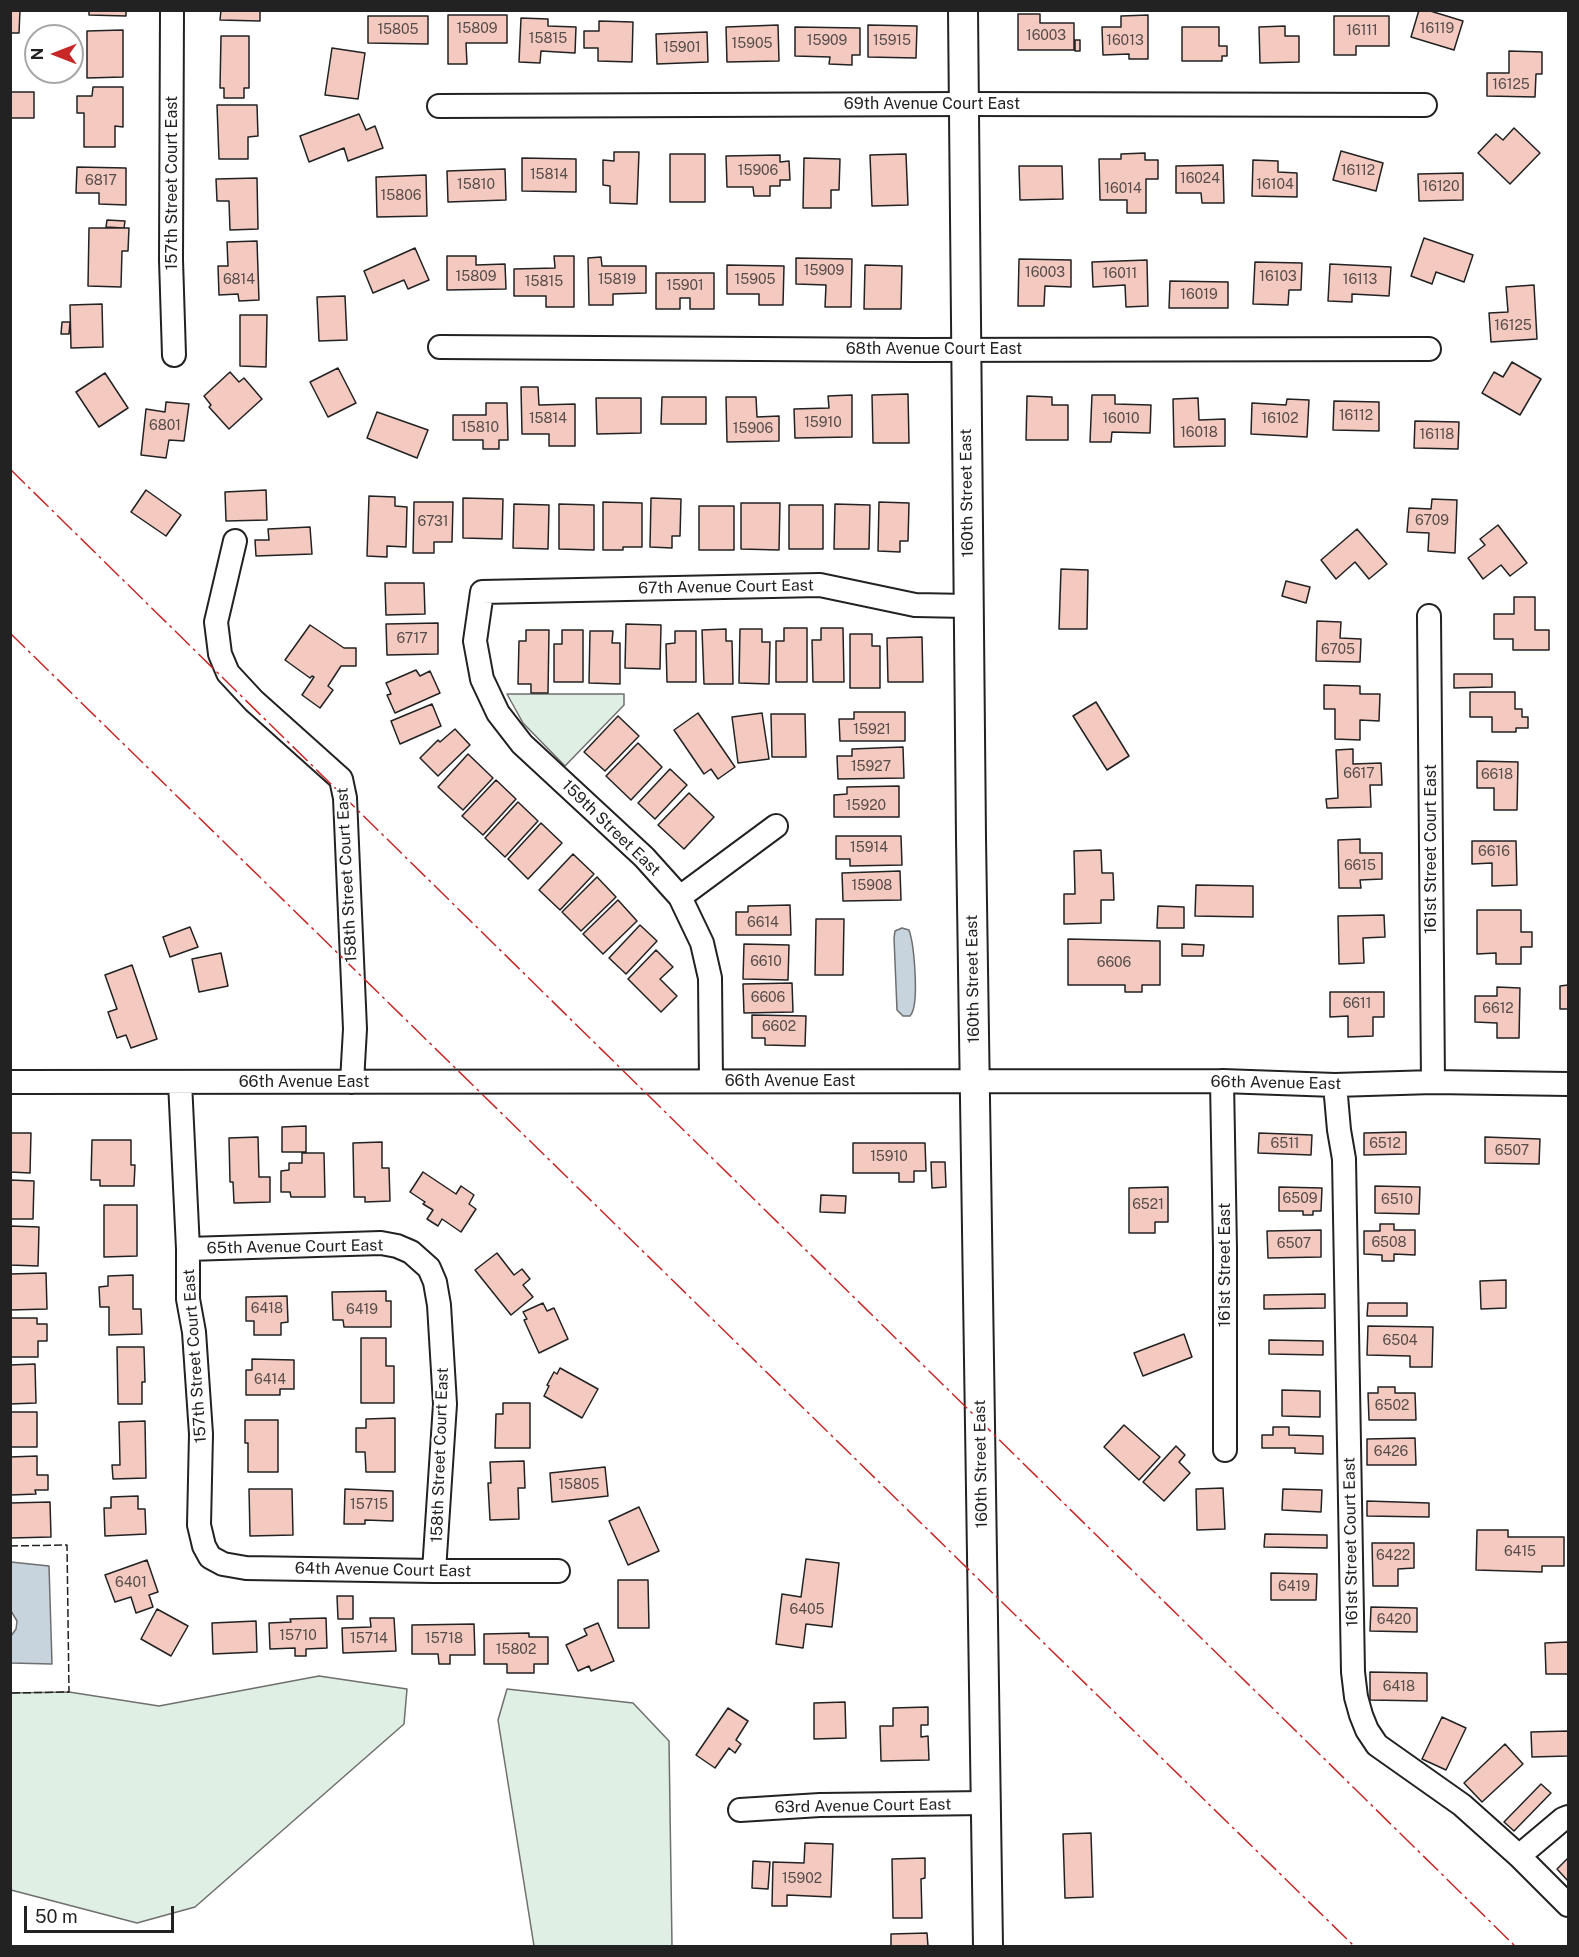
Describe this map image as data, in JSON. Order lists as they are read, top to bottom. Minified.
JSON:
{"streets":{"main road":["160th Street East"],"street":["69th Avenue Court East","157th Street Court East","68th Avenue Court East","67th Avenue Court East","159th Street East","161st Street Court East","158th Street Court East","66th Avenue East","65th Avenue Court East","161st Street East","64th Avenue Court East","63rd Avenue Court East"]},"crossings":[["69th Avenue Court East","160th Street East"],["157th Street Court East","66th Avenue East"],["157th Street Court East","65th Avenue Court East"],["157th Street Court East","64th Avenue Court East"],["68th Avenue Court East","160th Street East"],["160th Street East","67th Avenue Court East"],["160th Street East","66th Avenue East"],["160th Street East","63rd Avenue Court East"],["67th Avenue Court East","159th Street East"],["159th Street East","66th Avenue East"],["161st Street Court East","66th Avenue East"],["158th Street Court East","66th Avenue East"],["158th Street Court East","65th Avenue Court East"],["158th Street Court East","64th Avenue Court East"],["66th Avenue East","161st Street East"]],"house_numbers":["15809","16119","15805","16111","16003","15815","15909","15915","16013","15905","15901","16125","15906","16112","15814","16024","6817","15810","16104","16120","16014","15806","15909","16003","16011","15809","16103","6814","15819","15905","16113","15815","15901","16019","16125","16112","15814","16010","16102","15910","6801","15810","15906","16018","16118","6709","6731","6717","6705","15921","15927","6617","6618","15920","15914","6616","6615","15908","6614","6610","6606","6606","6611","6612","6602","6511","6512","6507","15910","6509","6510","6521","6508","6507","6418","6419","6504","6414","6502","6426","15805","15715","6415","6422","6401","6419","6405","6420","15710","15714","15718","15802","6418","15902"],"scale_bar":"50 m","north":"left"}
